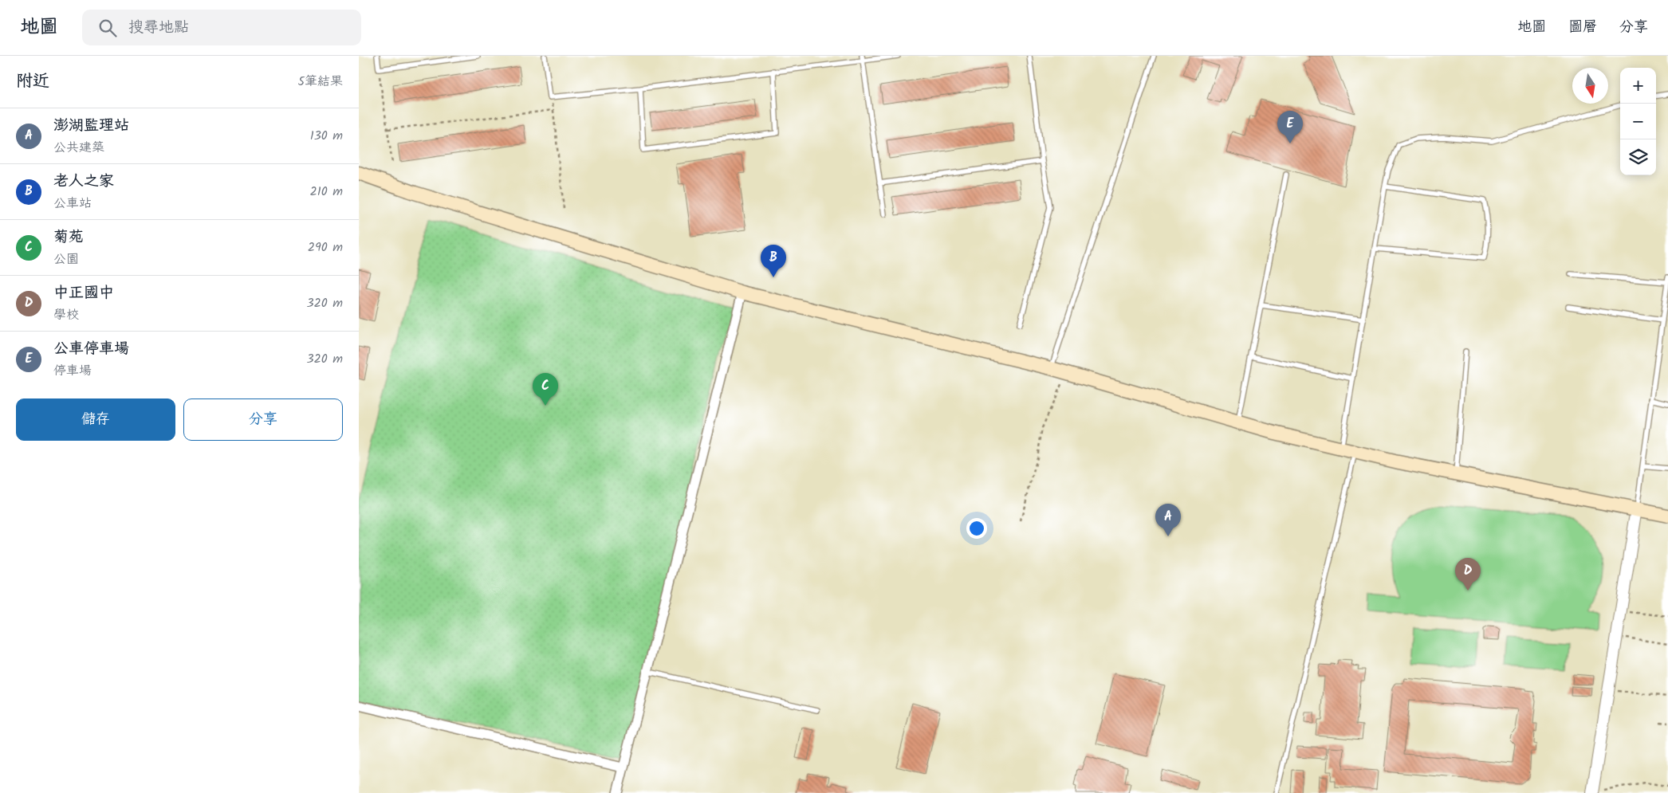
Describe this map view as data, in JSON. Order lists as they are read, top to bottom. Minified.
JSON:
{"north":"bottom","page":{"header":"地圖","search":"搜尋地點","nav":["地圖","圖層","分享"],"heading":["附近","5筆結果"],"map_buttons":["+","−"],"list":[{"mark":"A","name":"澎湖監理站","note":"公共建築","value":"130 m"},{"mark":"B","name":"老人之家","note":"公車站","value":"210 m"},{"mark":"C","name":"菊苑","note":"公園","value":"290 m"},{"mark":"D","name":"中正國中","note":"學校","value":"320 m"},{"mark":"E","name":"公車停車場","note":"停車場","value":"320 m"}],"pins":["E","B","C","A","D"],"buttons":["儲存","分享"]}}
